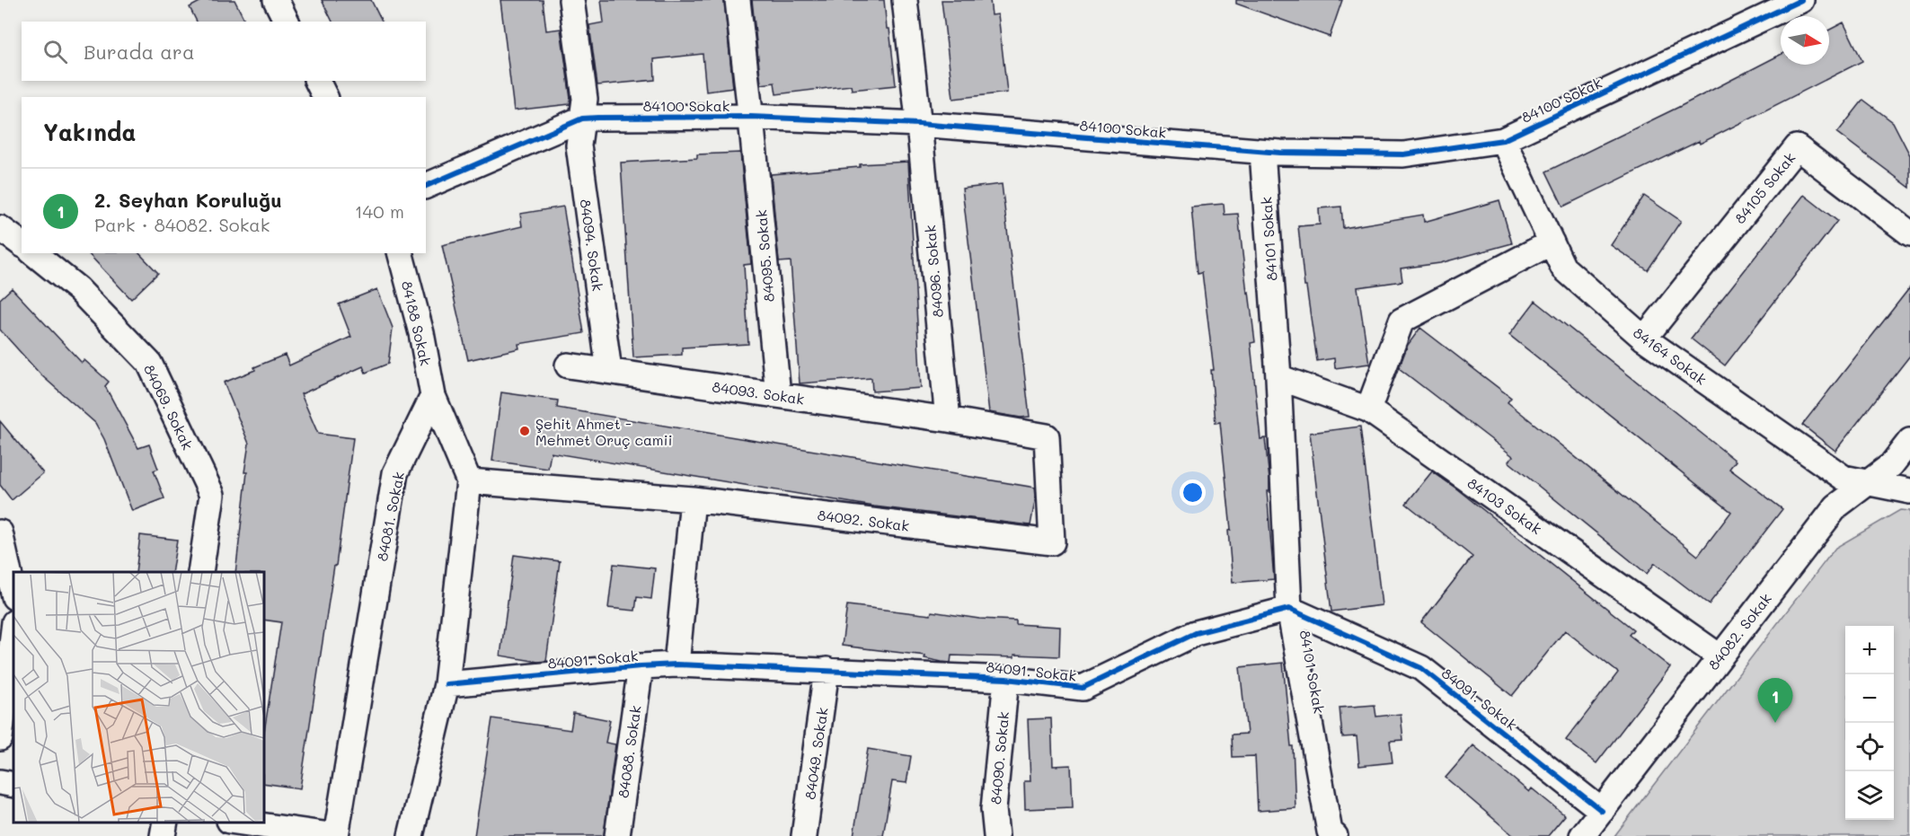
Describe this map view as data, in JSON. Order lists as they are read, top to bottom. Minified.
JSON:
{"streets":{"street":["84100 Sokak","84105 Sokak","84101 Sokak","84094. Sokak","84095. Sokak","84096. Sokak","84188 Sokak","84164 Sokak","84093. Sokak","84069. Sokak","84103 Sokak","84081. Sokak","84092. Sokak","84082. Sokak","84091. Sokak","84088. Sokak","84049. Sokak","84090. Sokak"]},"crossings":[["84100 Sokak","84101 Sokak"],["84100 Sokak","84094. Sokak"],["84100 Sokak","84095. Sokak"],["84100 Sokak","84096. Sokak"],["84100 Sokak","84164 Sokak"],["84105 Sokak","84164 Sokak"],["84101 Sokak","84103 Sokak"],["84101 Sokak","84091. Sokak"],["84094. Sokak","84093. Sokak"],["84095. Sokak","84093. Sokak"],["84096. Sokak","84093. Sokak"],["84096. Sokak","84092. Sokak"],["84188 Sokak","84081. Sokak"],["84164 Sokak","84082. Sokak"],["84093. Sokak","84092. Sokak"],["84103 Sokak","84082. Sokak"],["84082. Sokak","84091. Sokak"],["84091. Sokak","84088. Sokak"],["84091. Sokak","84049. Sokak"],["84091. Sokak","84090. Sokak"]],"places":["Şehit Ahmet - Mehmet Oruç camii"],"north":"right","page":{"search":"Burada ara","heading":"Yakında","list":[{"mark":"1","name":"2. Seyhan Koruluğu","note":"Park · 84082. Sokak","value":"140 m"}],"map_buttons":["+","−"],"pins":"1"}}
